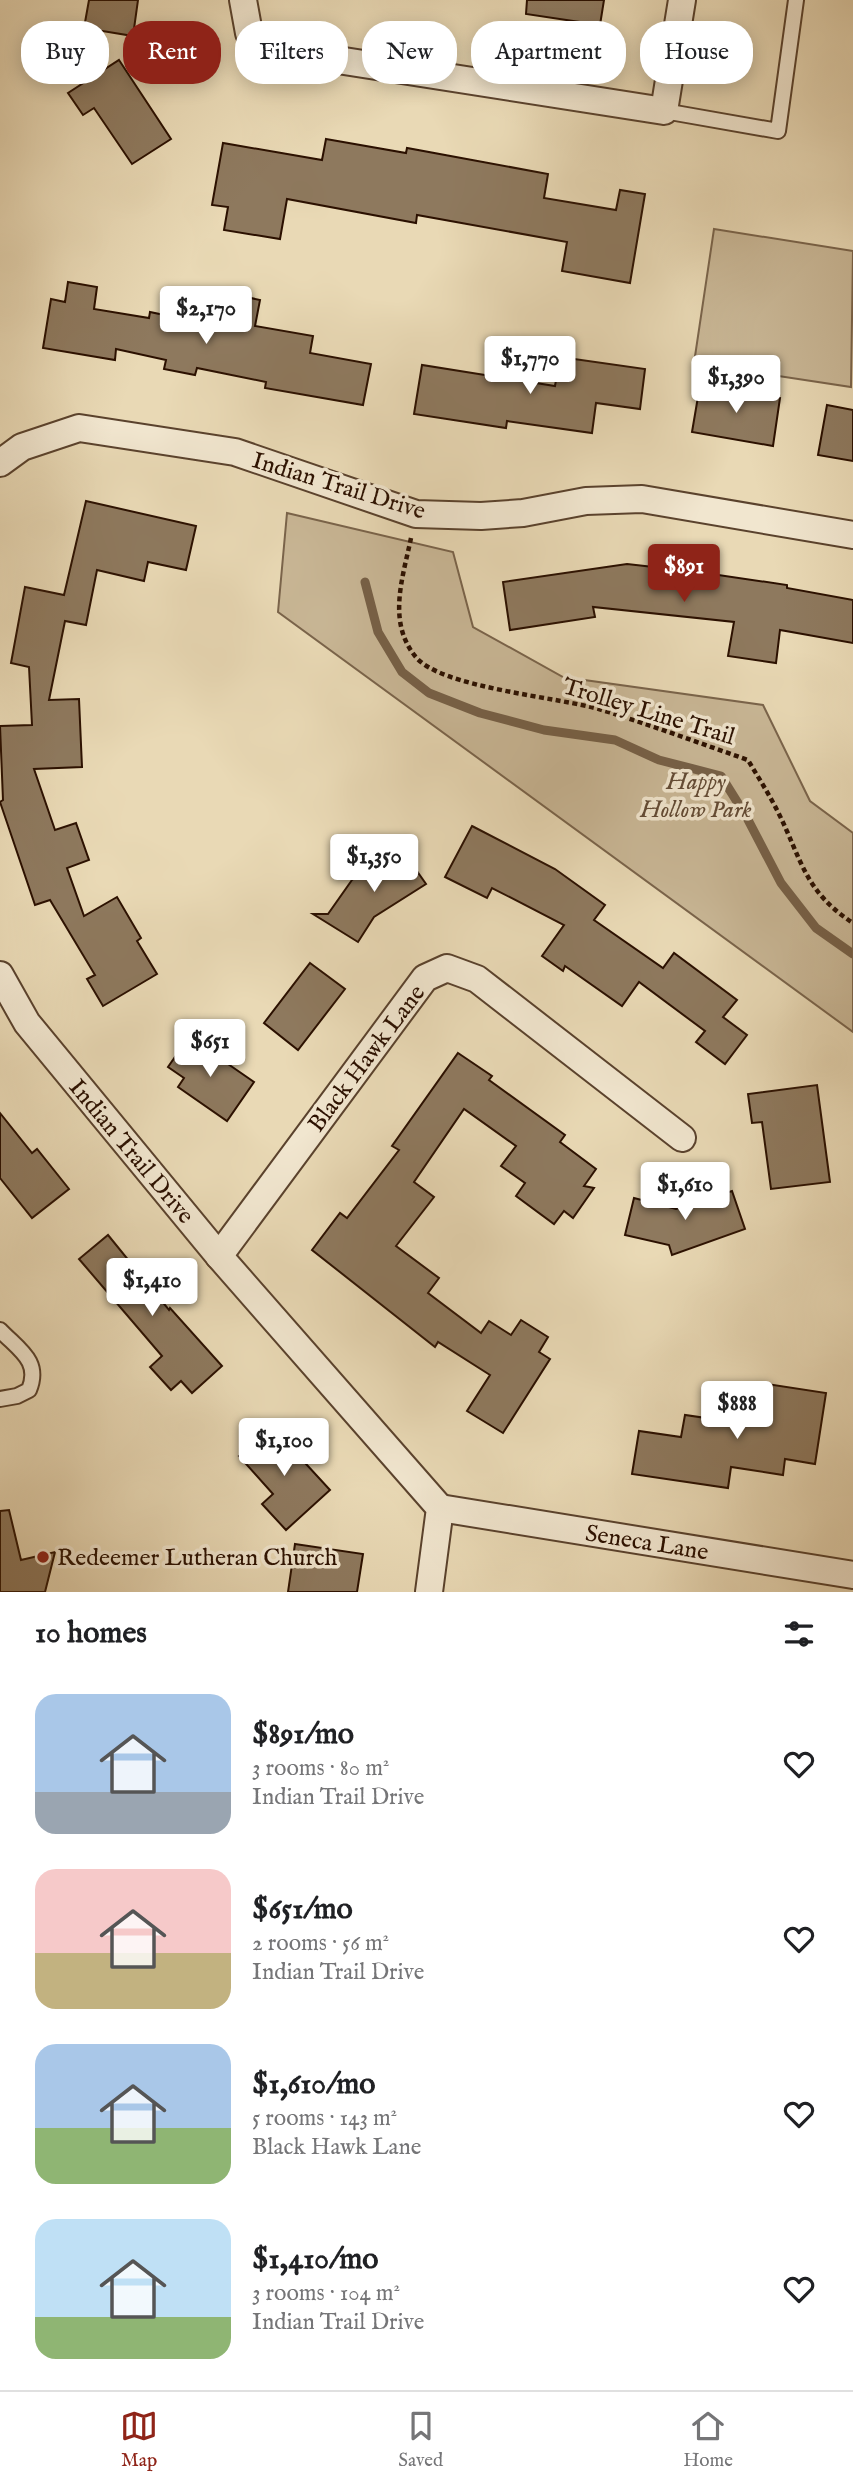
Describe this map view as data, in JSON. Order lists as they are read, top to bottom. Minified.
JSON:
{"streets":{"street":["Indian Trail Drive","Black Hawk Lane","Seneca Lane"],"path":["Trolley Line Trail"]},"crossings":[["Indian Trail Drive","Trolley Line Trail"],["Indian Trail Drive","Black Hawk Lane"],["Indian Trail Drive","Seneca Lane"]],"parks":["Happy Hollow Park"],"places":["Redeemer Lutheran Church"],"page":{"chip":["Buy","Rent","Filters","New","Apartment","House"],"price":["$2,170","$1,770","$1,390","$891","$1,350","$651","$1,610","$1,410","$888","$1,100"],"heading":"10 homes","list":[{"name":"$891/mo","note":"3 rooms · 80 m² · Indian Trail Drive"},{"name":"$651/mo","note":"2 rooms · 56 m² · Indian Trail Drive"},{"name":"$1,610/mo","note":"5 rooms · 143 m² · Black Hawk Lane"},{"name":"$1,410/mo","note":"3 rooms · 104 m² · Indian Trail Drive"}],"tabs":["Map","Saved","Home"]}}
